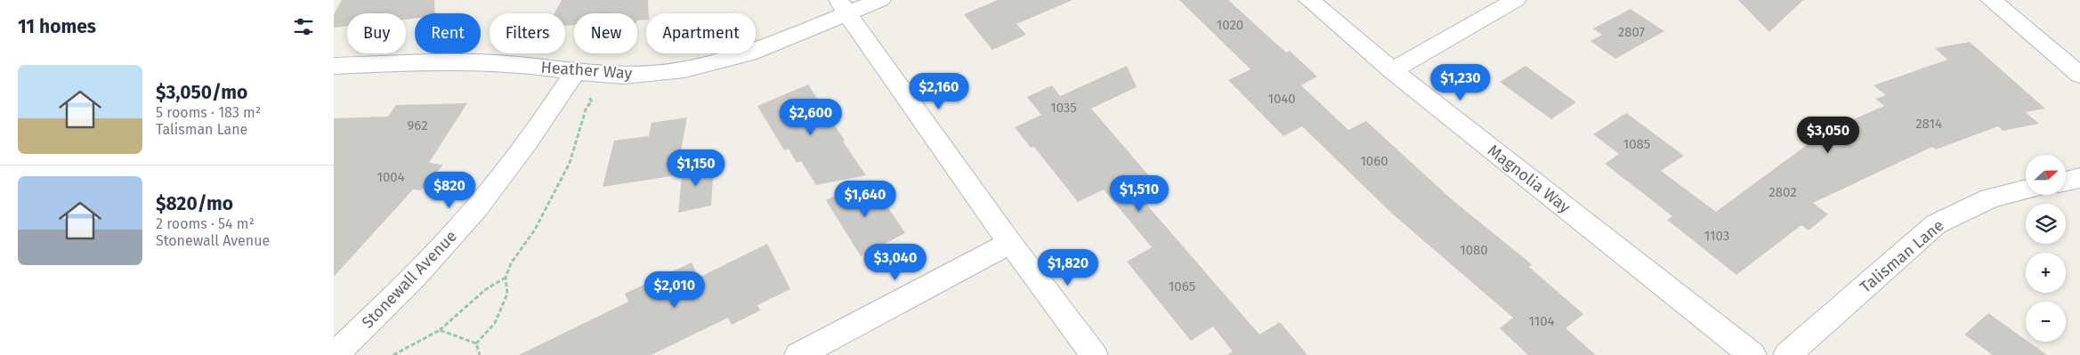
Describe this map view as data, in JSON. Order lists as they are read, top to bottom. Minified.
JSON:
{"streets":{"street":["Heather Way","Magnolia Way","Talisman Lane","Stonewall Avenue"]},"crossings":[["Heather Way","Stonewall Avenue"]],"house_numbers":["1020","2807","1040","1035","2814","962","1085","1060","1004","2802","1103","1080","1065","1104"],"north":"right","page":{"heading":"11 homes","chip":["Buy","Rent","Filters","New","Apartment"],"list":[{"name":"$3,050/mo","note":"5 rooms · 183 m² · Talisman Lane"},{"name":"$820/mo","note":"2 rooms · 54 m² · Stonewall Avenue"}],"price":["$1,230","$2,160","$2,600","$3,050","$1,150","$820","$1,510","$1,640","$3,040","$1,820","$2,010"],"map_buttons":["+","−"]}}
